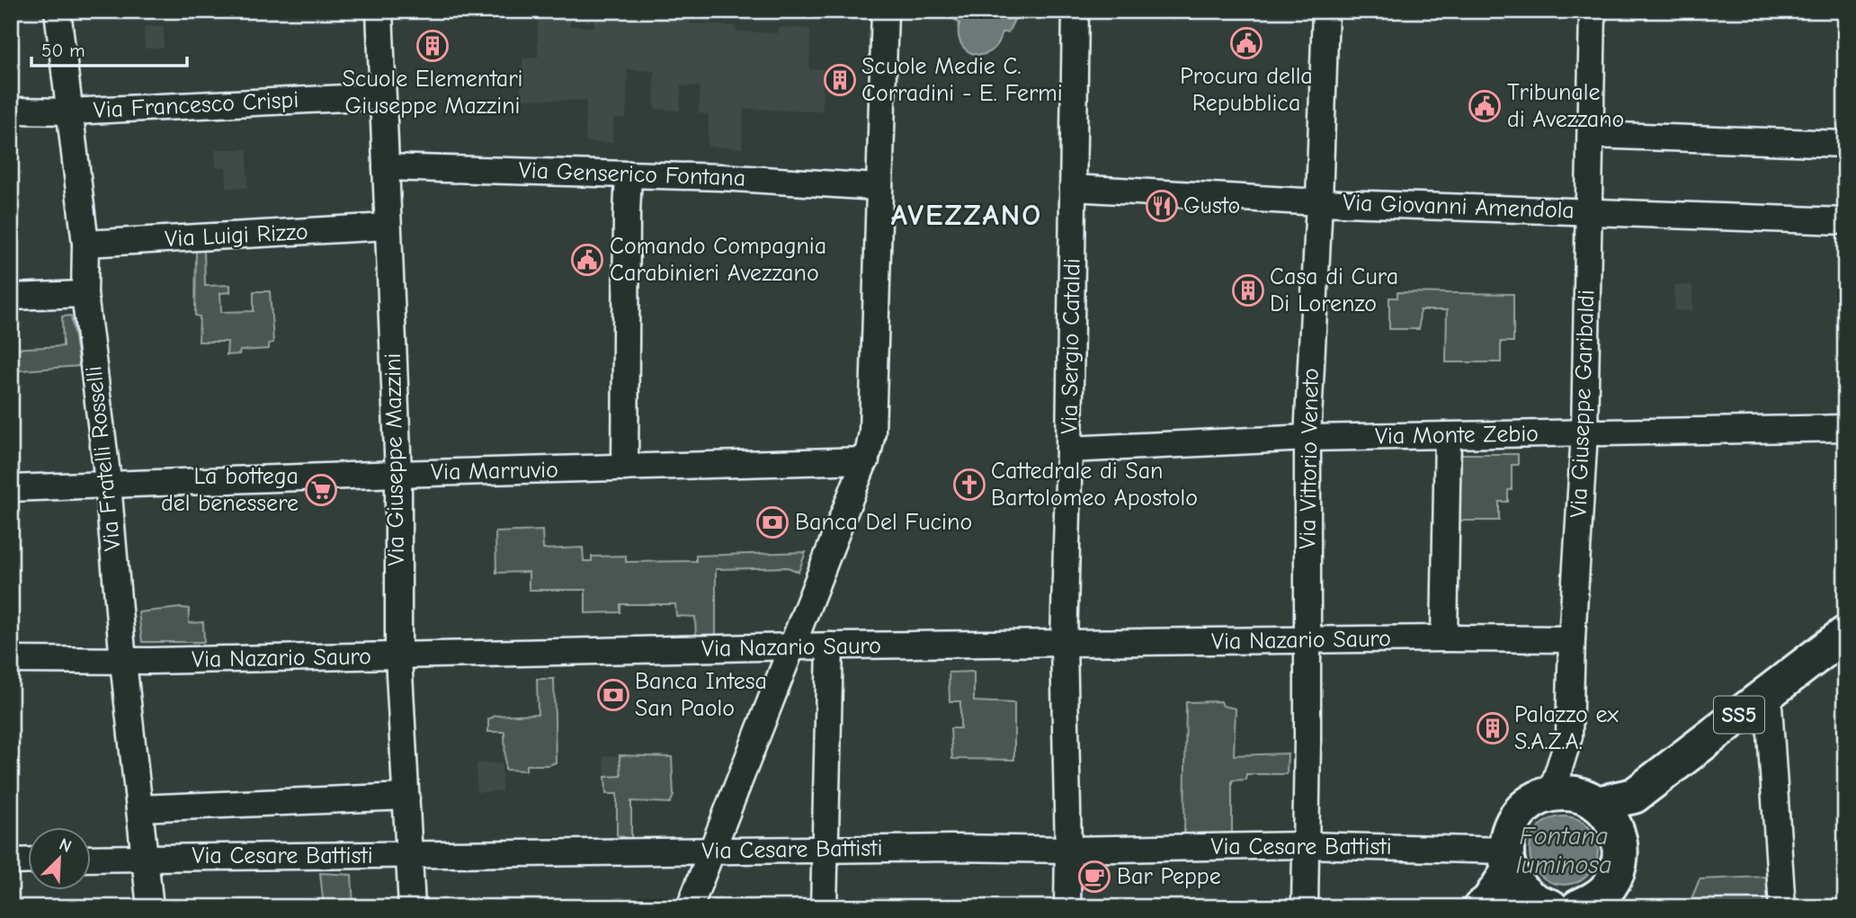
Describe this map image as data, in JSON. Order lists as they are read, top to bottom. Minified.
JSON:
{"streets":{"main road":["SS5"],"street":["Via Francesco Crispi","Via Genserico Fontana","Via Giovanni Amendola","Via Luigi Rizzo","Via Sergio Cataldi","Via Giuseppe Garibaldi","Via Monte Zebio","Via Fratelli Rosselli","Via Vittorio Veneto","Via Giuseppe Mazzini","Via Marruvio","Via Nazario Sauro","Via Cesare Battisti"]},"crossings":[["Via Francesco Crispi","Via Fratelli Rosselli"],["Via Francesco Crispi","Via Giuseppe Mazzini"],["Via Genserico Fontana","Via Giuseppe Mazzini"],["Via Giovanni Amendola","Via Sergio Cataldi"],["Via Giovanni Amendola","Via Giuseppe Garibaldi"],["Via Giovanni Amendola","Via Vittorio Veneto"],["Via Luigi Rizzo","Via Fratelli Rosselli"],["Via Luigi Rizzo","Via Giuseppe Mazzini"],["Via Sergio Cataldi","Via Monte Zebio"],["Via Sergio Cataldi","Via Nazario Sauro"],["Via Sergio Cataldi","Via Cesare Battisti"],["Via Giuseppe Garibaldi","Via Monte Zebio"],["Via Giuseppe Garibaldi","Via Nazario Sauro"],["Via Monte Zebio","Via Vittorio Veneto"],["Via Fratelli Rosselli","Via Marruvio"],["Via Fratelli Rosselli","Via Nazario Sauro"],["Via Fratelli Rosselli","Via Cesare Battisti"],["Via Vittorio Veneto","Via Nazario Sauro"],["Via Vittorio Veneto","Via Cesare Battisti"],["Via Giuseppe Mazzini","Via Marruvio"],["Via Giuseppe Mazzini","Via Nazario Sauro"],["Via Giuseppe Mazzini","Via Cesare Battisti"]],"districts":["AVEZZANO"],"water":["Fontana luminosa"],"places":{"public building":["Procura della Repubblica","Tribunale di Avezzano","Comando Compagnia Carabinieri Avezzano"],"building":["Scuole Elementari Giuseppe Mazzini","Scuole Medie C. Corradini - E. Fermi","Casa di Cura Di Lorenzo","Palazzo ex S.A.Z.A."],"restaurant":["Gusto"],"church":["Cattedrale di San Bartolomeo Apostolo"],"supermarket":["La bottega del benessere"],"bank":["Banca Del Fucino","Banca Intesa San Paolo"],"cafe":["Bar Peppe"]},"scale_bar":"50 m","north":"top right"}
